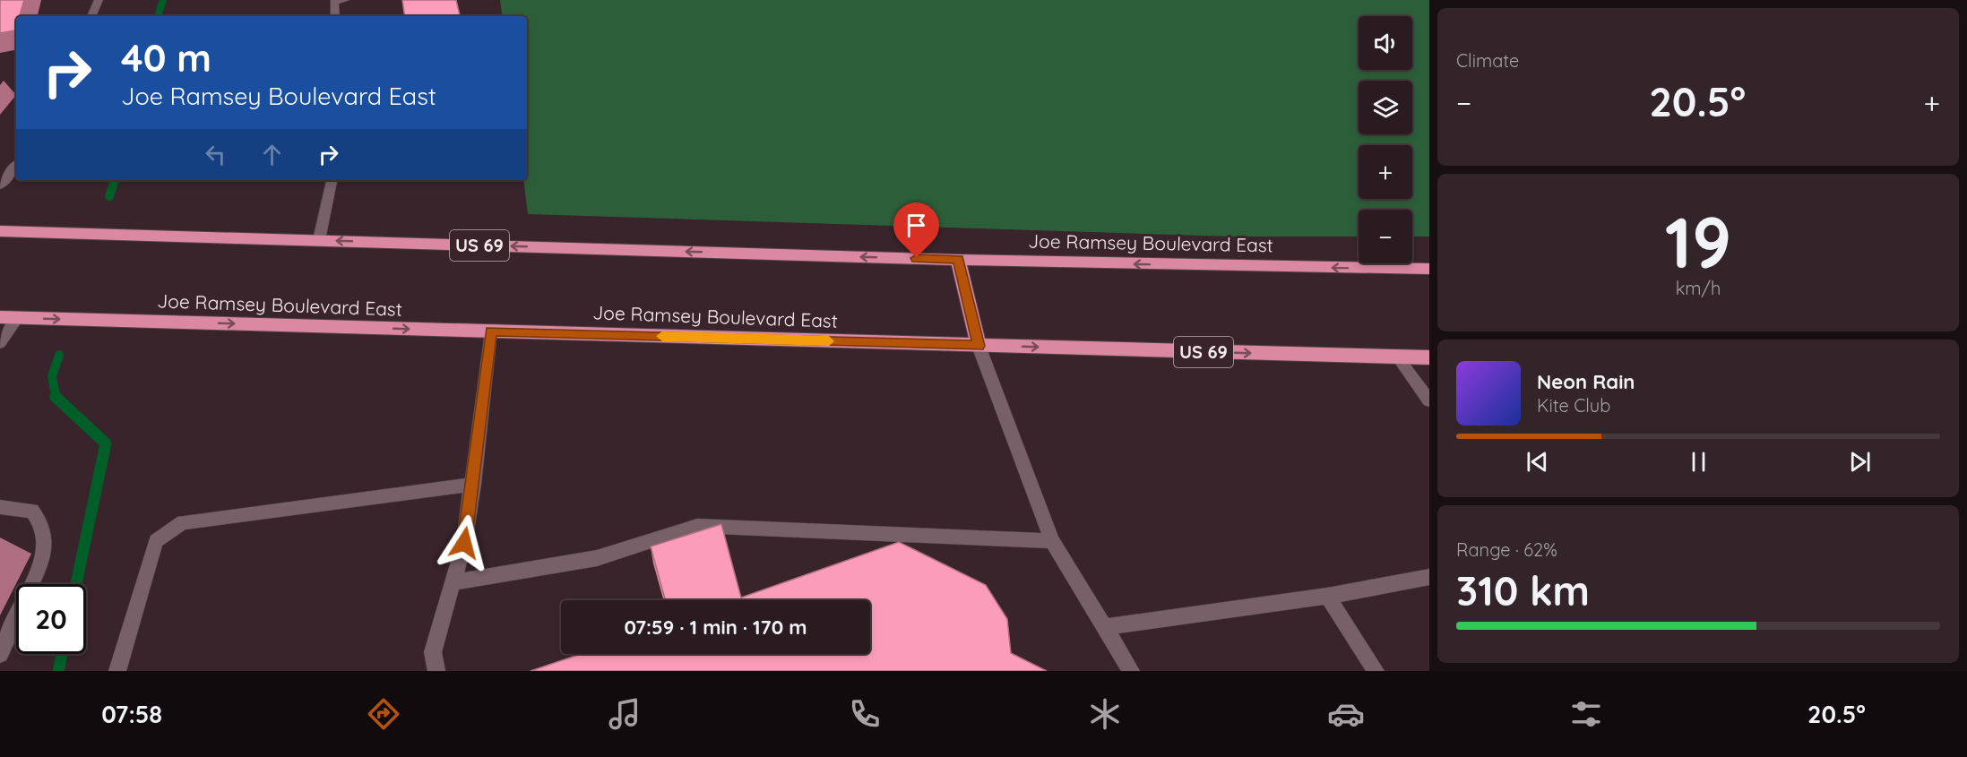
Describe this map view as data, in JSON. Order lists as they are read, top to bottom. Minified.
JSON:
{"streets":{"highway":["Joe Ramsey Boulevard East","US 69"]},"page":{"tile":["Climate",["19","km/h"],["Range · 62%","310 km"]],"map_buttons":["+","−"],"turn":["40 m","Joe Ramsey Boulevard East"],"heat":["−","20.5°","+"],"song":["Neon Rain","Kite Club"],"limit":"20","trip":"07:59 · 1 min · 170 m","tabs":["07:58","20.5°"]}}
